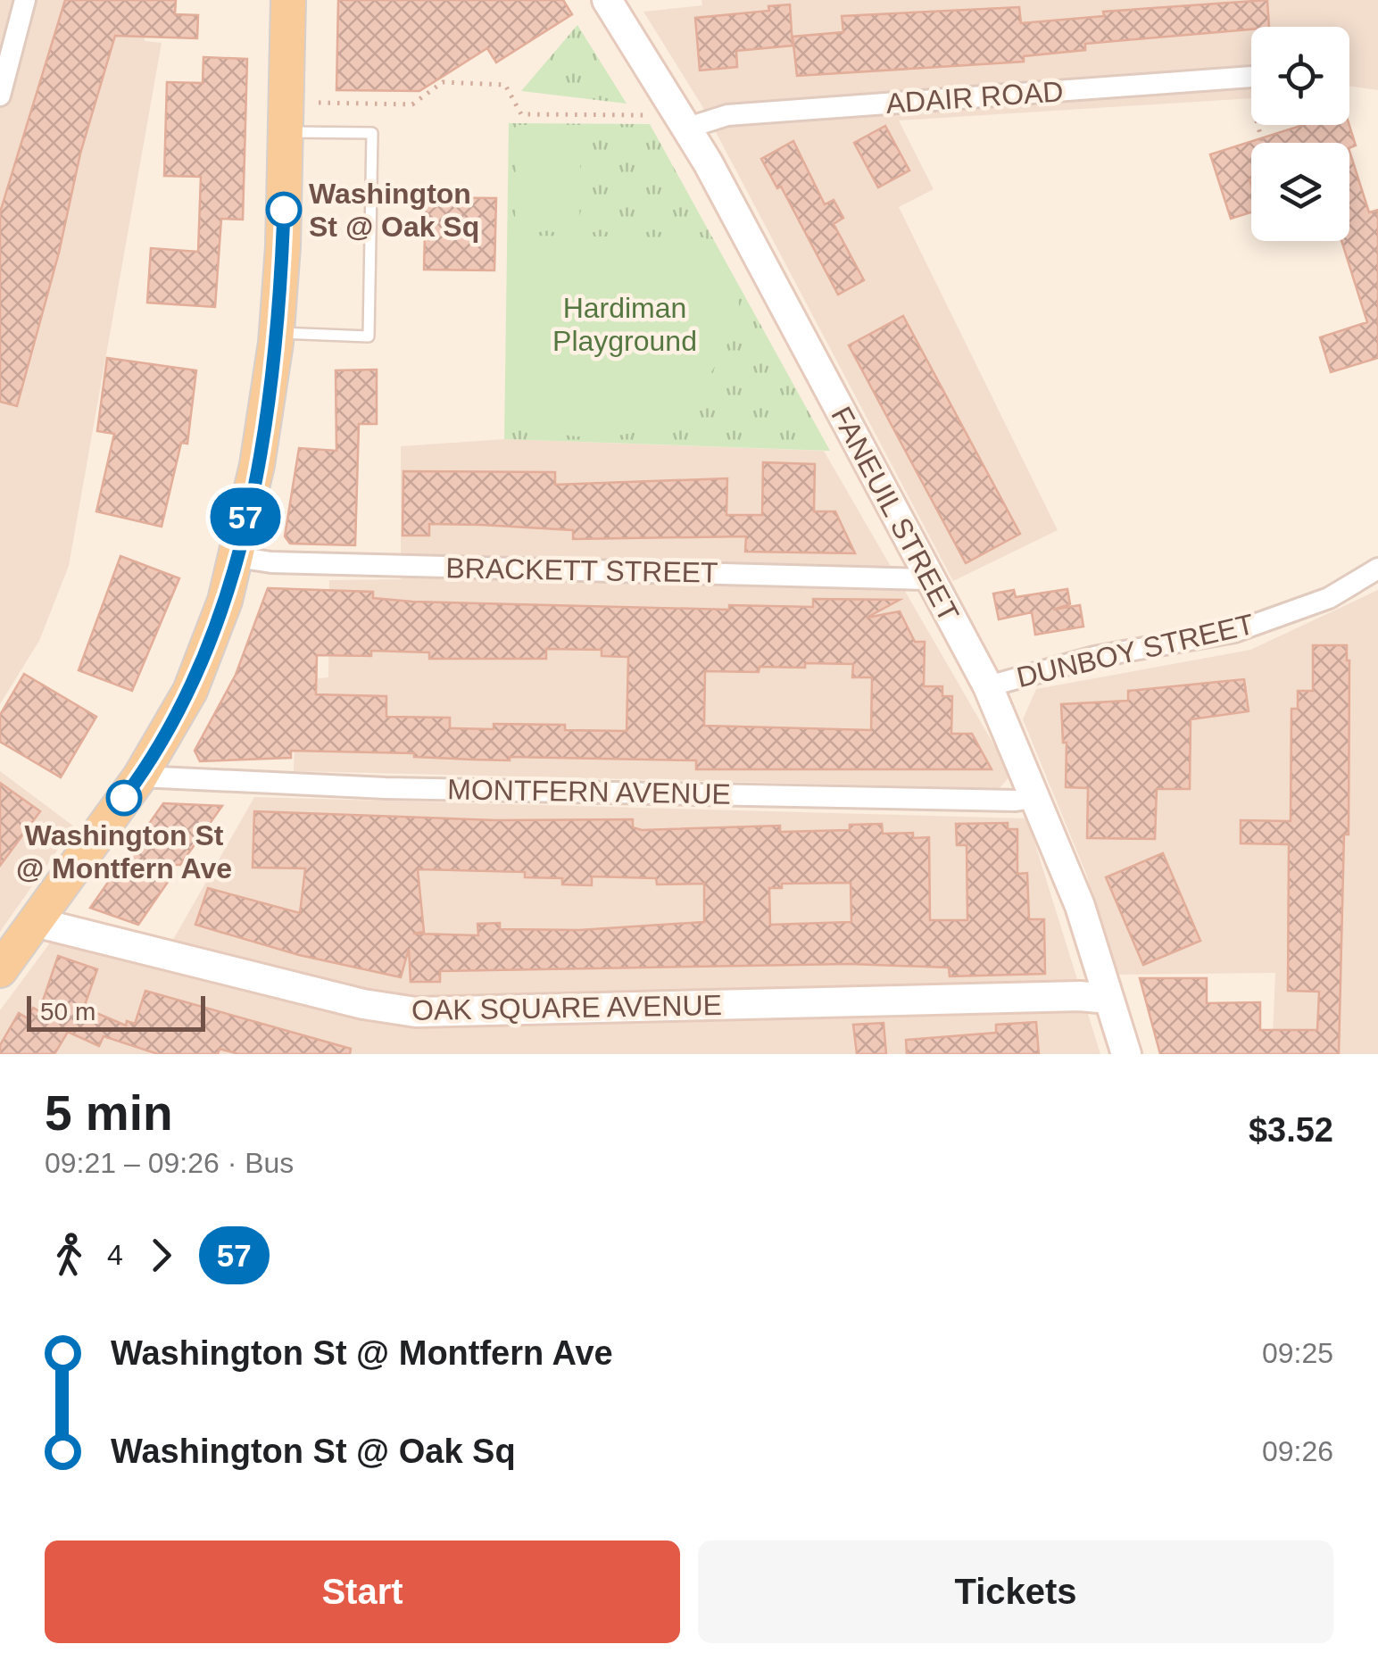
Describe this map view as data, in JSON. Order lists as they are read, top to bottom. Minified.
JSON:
{"streets":{"street":["ADAIR ROAD","FANEUIL STREET","BRACKETT STREET","DUNBOY STREET","MONTFERN AVENUE","OAK SQUARE AVENUE"]},"crossings":[["ADAIR ROAD","FANEUIL STREET"],["FANEUIL STREET","BRACKETT STREET"],["FANEUIL STREET","DUNBOY STREET"],["FANEUIL STREET","MONTFERN AVENUE"],["FANEUIL STREET","OAK SQUARE AVENUE"]],"parks":["Hardiman Playground"],"places":["Washington St @ Oak Sq","Washington St @ Montfern Ave"],"lines":["bus line 57"],"scale_bar":"50 m","page":{"on_map":"57","scale":"50 m","heading":["5 min","09:21 – 09:26 · Bus","$3.52"],"legs":["4","57"],"list":[{"name":"Washington St @ Montfern Ave","value":"09:25"},{"name":"Washington St @ Oak Sq","value":"09:26"}],"buttons":["Start","Tickets"]}}
